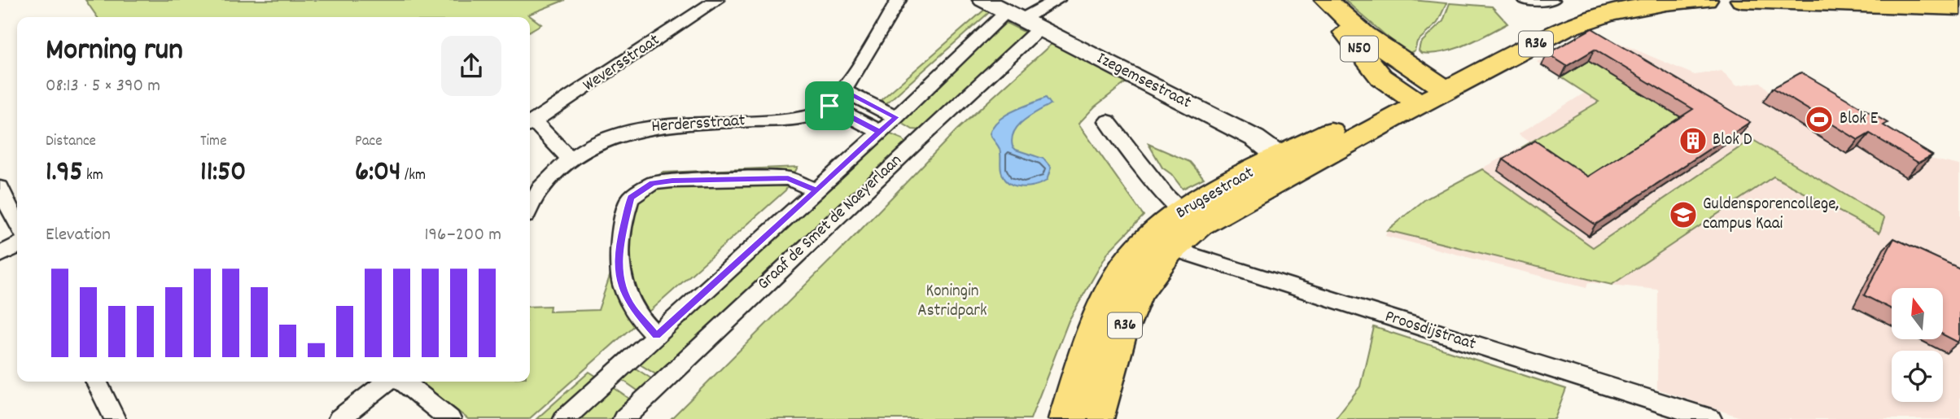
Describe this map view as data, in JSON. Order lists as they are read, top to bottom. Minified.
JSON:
{"streets":{"main road":["R36","N50","Brugsestraat"],"street":["Weversstraat","Izegemsestraat","Herdersstraat","Graaf de Smet de Naeyerlaan","Proosdijstraat"]},"crossings":[["R36","N50"],["R36","Brugsestraat"],["N50","Brugsestraat"],["Izegemsestraat","Brugsestraat"],["Izegemsestraat","Graaf de Smet de Naeyerlaan"],["Brugsestraat","Proosdijstraat"]],"parks":["Koningin Astridpark"],"places":{"sports":["Blok E"],"building":["Blok D"],"school or university":["Guldensporencollege, campus Kaai"]},"north":"top","page":{"heading":["Morning run","08:13 · 5 × 390 m"],"stats":[["Distance","1.95 km"],["Time","11:50"],["Pace","6:04 /km"]],"chart":["Elevation","196–200 m"]}}
